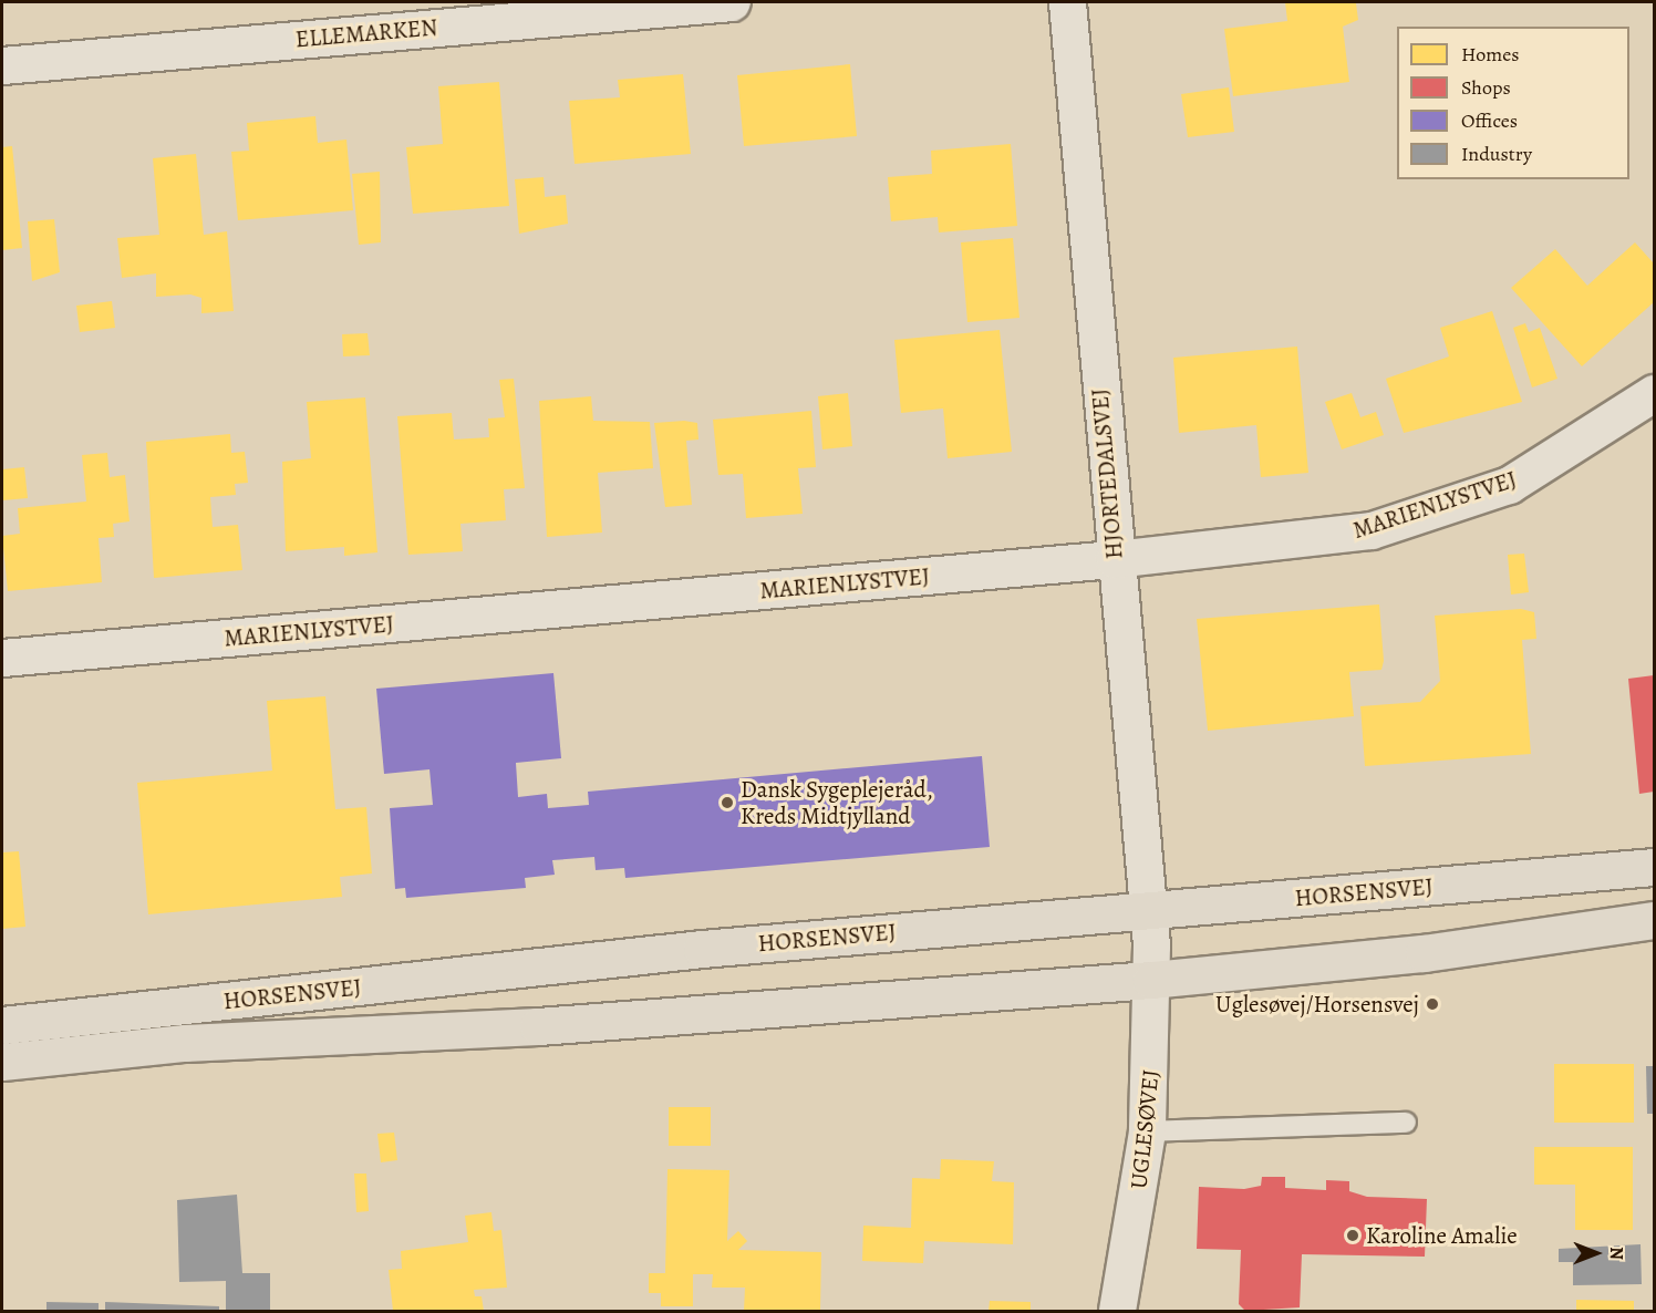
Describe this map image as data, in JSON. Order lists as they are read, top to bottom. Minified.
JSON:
{"streets":{"main road":["HORSENSVEJ"],"street":["ELLEMARKEN","HJORTEDALSVEJ","MARIENLYSTVEJ","UGLESØVEJ"]},"crossings":[["HJORTEDALSVEJ","MARIENLYSTVEJ"],["HJORTEDALSVEJ","HORSENSVEJ"],["HJORTEDALSVEJ","UGLESØVEJ"],["HORSENSVEJ","UGLESØVEJ"]],"places":["Dansk Sygeplejeråd, Kreds Midtjylland","Uglesøvej/Horsensvej","Karoline Amalie"],"legend":["Homes","Shops","Offices","Industry"],"north":"right"}
